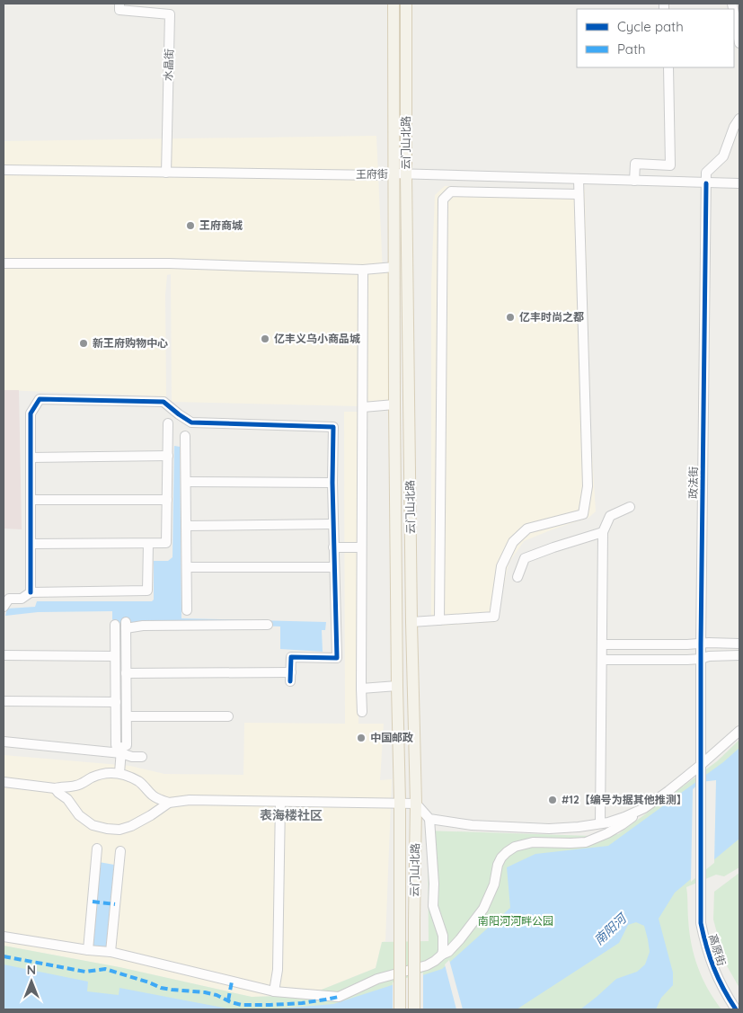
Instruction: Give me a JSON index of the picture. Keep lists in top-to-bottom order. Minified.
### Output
{"streets":{"main road":["云门山北路"],"street":["水晶街","王府街","政法街","高原街"]},"crossings":[["水晶街","王府街"],["云门山北路","王府街"],["王府街","政法街"],["政法街","高原街"]],"districts":["表海楼社区"],"water":["南阳河"],"parks":["南阳河河畔公园"],"places":["王府商城","亿丰时尚之都","亿丰义乌小商品城","新王府购物中心","中国邮政","#12【编号为据其他推测】"],"legend":["Cycle path","Path"],"north":"top"}
